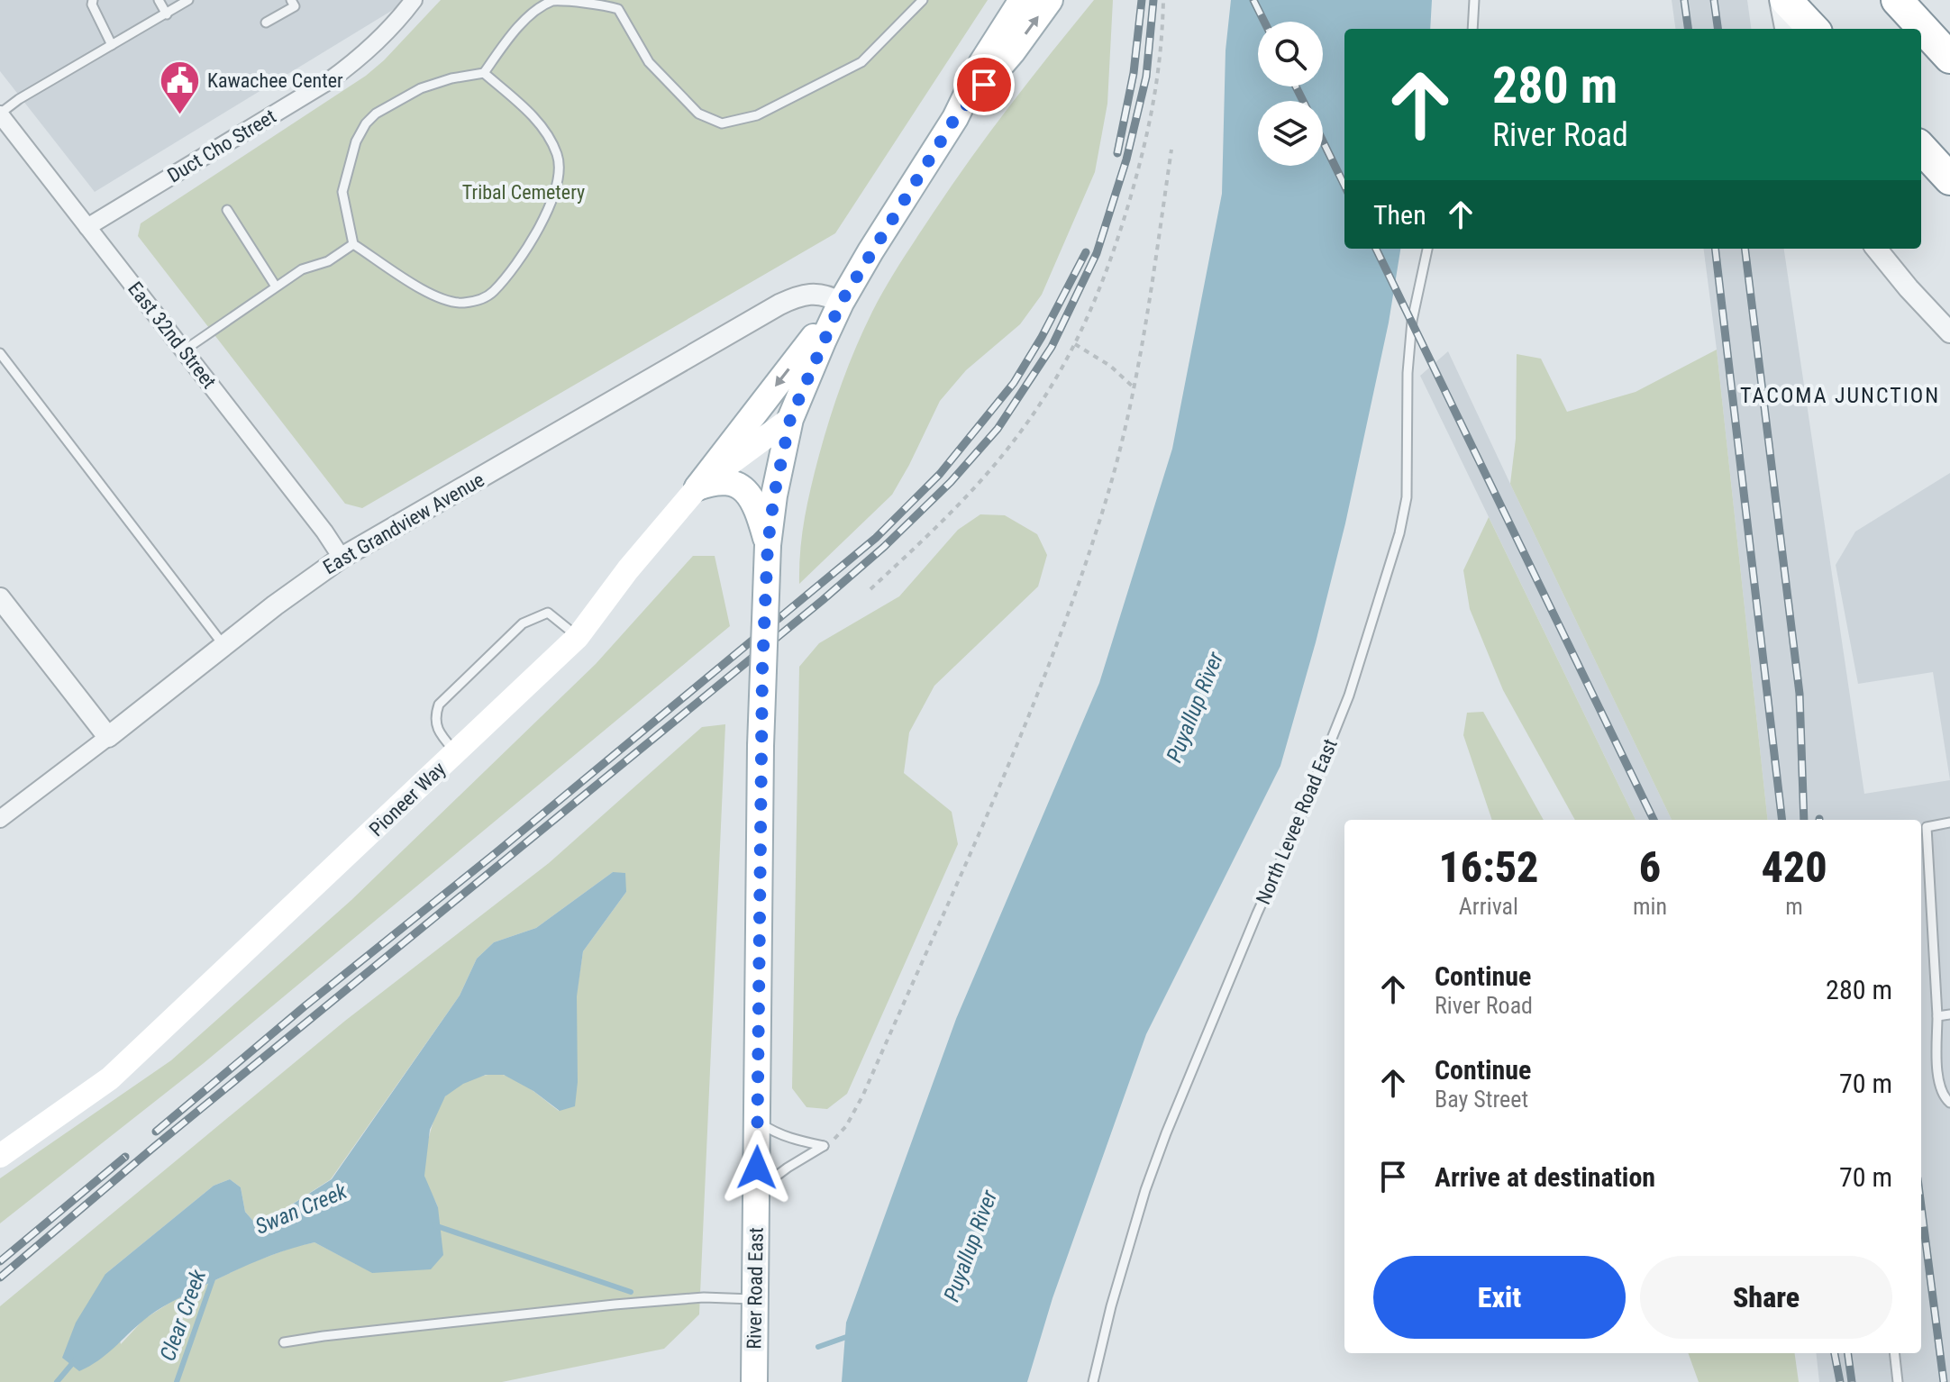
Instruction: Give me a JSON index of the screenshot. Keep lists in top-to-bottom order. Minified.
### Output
{"streets":{"main road":["Pioneer Way","River Road East"],"street":["Duct Cho Street","East 32nd Street","East Grandview Avenue"],"lane":["North Levee Road East"]},"crossings":[["Duct Cho Street","East 32nd Street"],["East 32nd Street","East Grandview Avenue"],["East Grandview Avenue","River Road East"],["Pioneer Way","River Road East"]],"districts":["TACOMA JUNCTION"],"water":["Puyallup River","Swan Creek","Clear Creek"],"parks":["Tribal Cemetery"],"places":{"public building":["Kawachee Center"]},"page":{"turn":["280 m","River Road"],"then":"Then","eta":["16:52","Arrival","6","min","420","m"],"list":[{"name":"Continue","note":"River Road","value":"280 m"},{"name":"Continue","note":"Bay Street","value":"70 m"},{"name":"Arrive at destination","value":"70 m"}],"buttons":["Exit","Share"]}}
